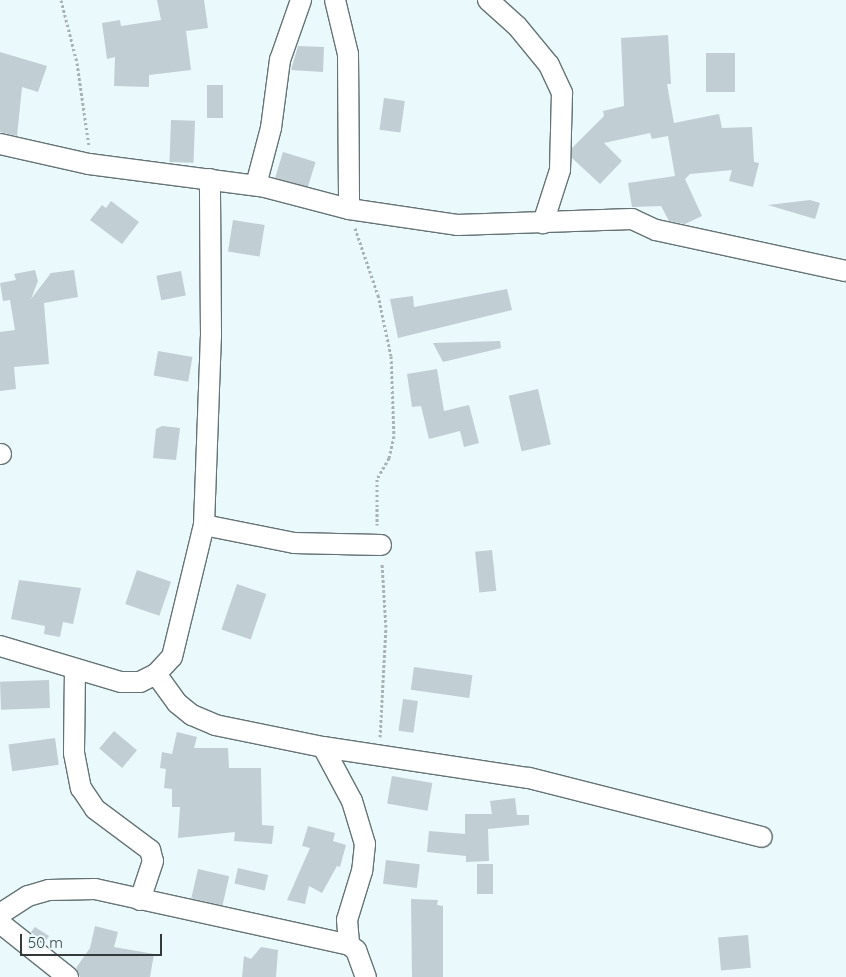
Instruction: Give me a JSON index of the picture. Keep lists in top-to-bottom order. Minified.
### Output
{"scale_bar":"50 m"}
